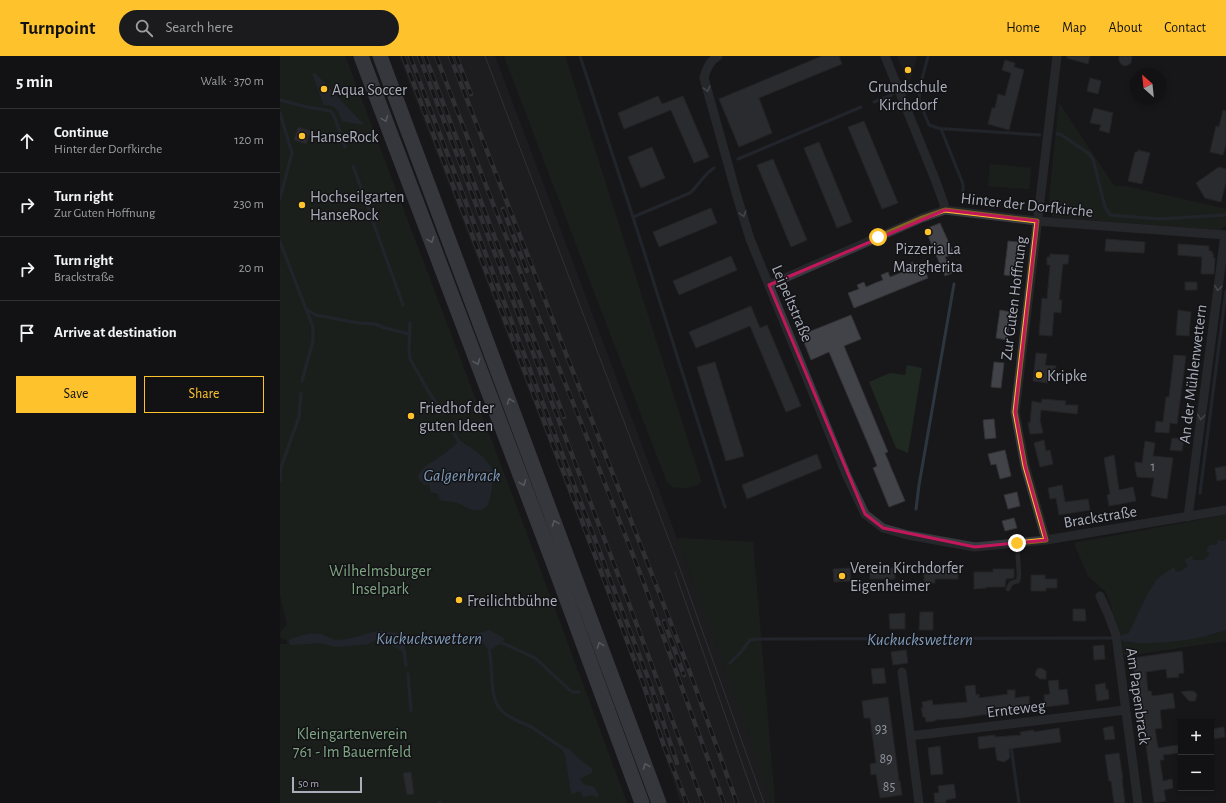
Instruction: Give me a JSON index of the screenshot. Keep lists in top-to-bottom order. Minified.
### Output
{"streets":{"street":["Hinter der Dorfkirche","Zur Guten Hoffnung","Leipeltstraße","An der Mühlenwettern","Brackstraße","Am Papenbrack","Ernteweg"]},"crossings":[["Hinter der Dorfkirche","Zur Guten Hoffnung"],["Hinter der Dorfkirche","Leipeltstraße"],["Hinter der Dorfkirche","An der Mühlenwettern"],["Zur Guten Hoffnung","Brackstraße"],["Leipeltstraße","Brackstraße"],["An der Mühlenwettern","Brackstraße"],["Am Papenbrack","Ernteweg"]],"one_way":["Leipeltstraße","An der Mühlenwettern"],"water":["Galgenbrack","Kuckuckswettern"],"parks":["Wilhelmsburger Inselpark","Kleingartenverein 761 - Im Bauernfeld"],"places":["Grundschule Kirchdorf","Aqua Soccer","HanseRock","Hochseilgarten HanseRock","Pizzeria La Margherita","Kripke","Friedhof der guten Ideen","Verein Kirchdorfer Eigenheimer","Freilichtbühne"],"house_numbers":["1","93","89","85"],"scale_bar":"50 m","north":"top left","page":{"header":"Turnpoint","search":"Search here","nav":["Home","Map","About","Contact"],"heading":["5 min","Walk · 370 m"],"list":[["Continue","Hinter der Dorfkirche","120 m"],["Turn right","Zur Guten Hoffnung","230 m"],["Turn right","Brackstraße","20 m"],"Arrive at destination"],"buttons":["Save","Share"],"map_buttons":["+","−"],"scale":"50 m"}}
